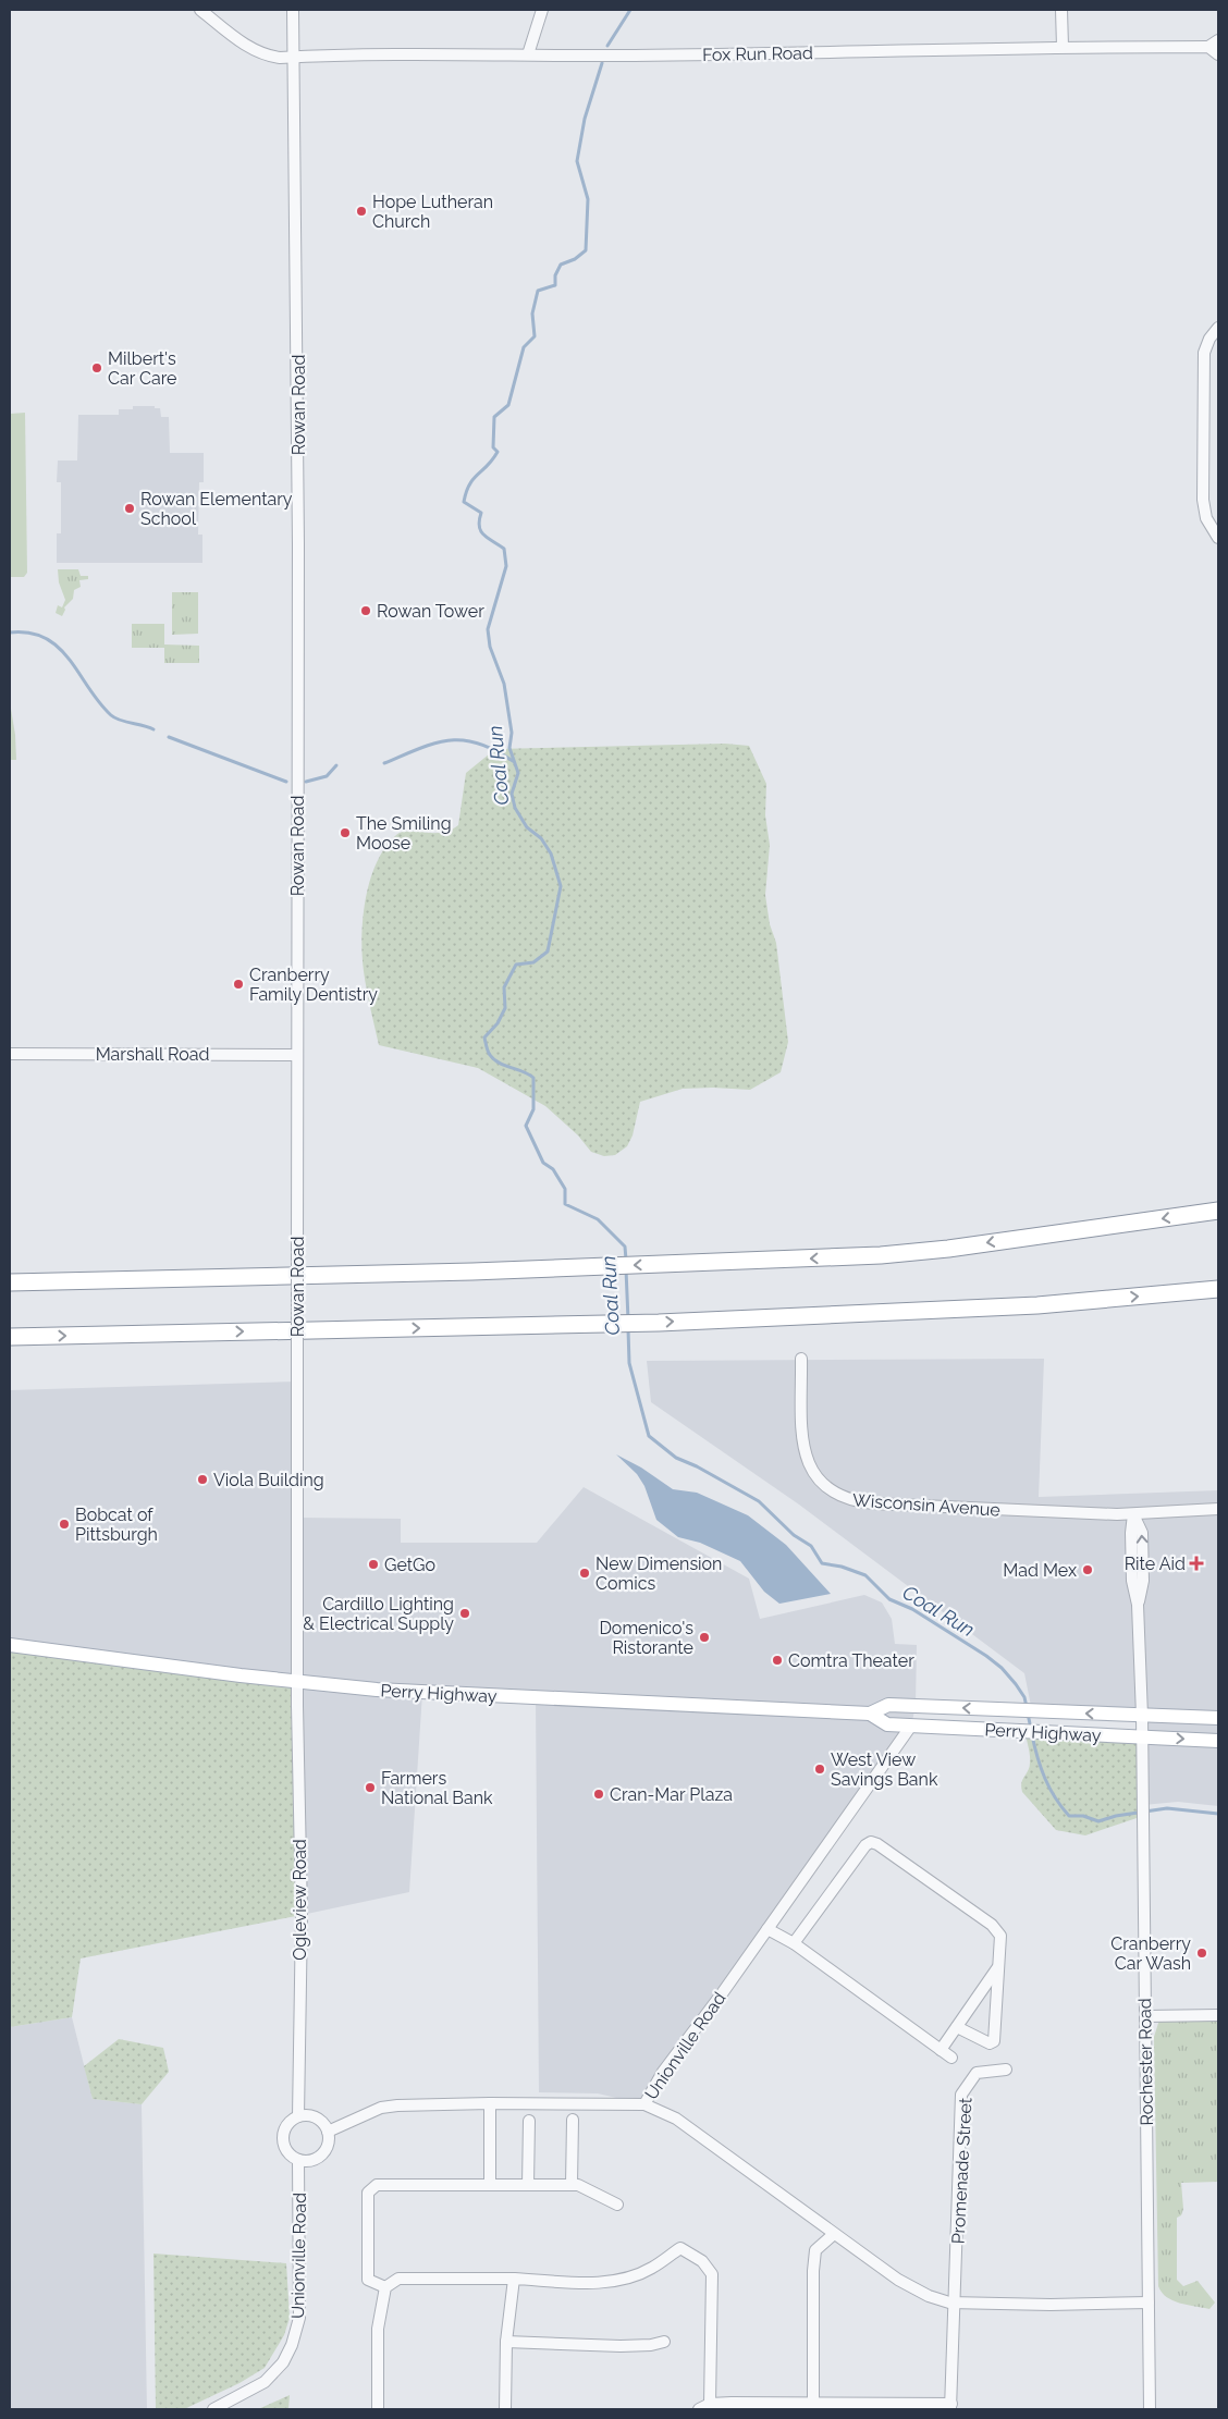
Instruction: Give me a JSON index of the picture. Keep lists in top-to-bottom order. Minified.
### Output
{"streets":{"main road":["Perry Highway"],"street":["Fox Run Road","Rowan Road","Marshall Road","Wisconsin Avenue","Ogleview Road","Unionville Road","Rochester Road","Promenade Street"]},"crossings":[["Fox Run Road","Rowan Road"],["Rowan Road","Marshall Road"],["Rowan Road","Perry Highway"],["Rowan Road","Ogleview Road"],["Perry Highway","Ogleview Road"],["Perry Highway","Unionville Road"],["Perry Highway","Rochester Road"],["Ogleview Road","Unionville Road"]],"water":["Coal Run"],"places":{"other":["Hope Lutheran Church","Milbert's Car Care","Rowan Elementary School","Rowan Tower","The Smiling Moose","Cranberry Family Dentistry","Viola Building","Bobcat of Pittsburgh","GetGo","Mad Mex","New Dimension Comics","Cardillo Lighting & Electrical Supply","Domenico's Ristorante","Comtra Theater","West View Savings Bank","Farmers National Bank","Cran-Mar Plaza","Cranberry Car Wash"],"health":["Rite Aid"]}}
